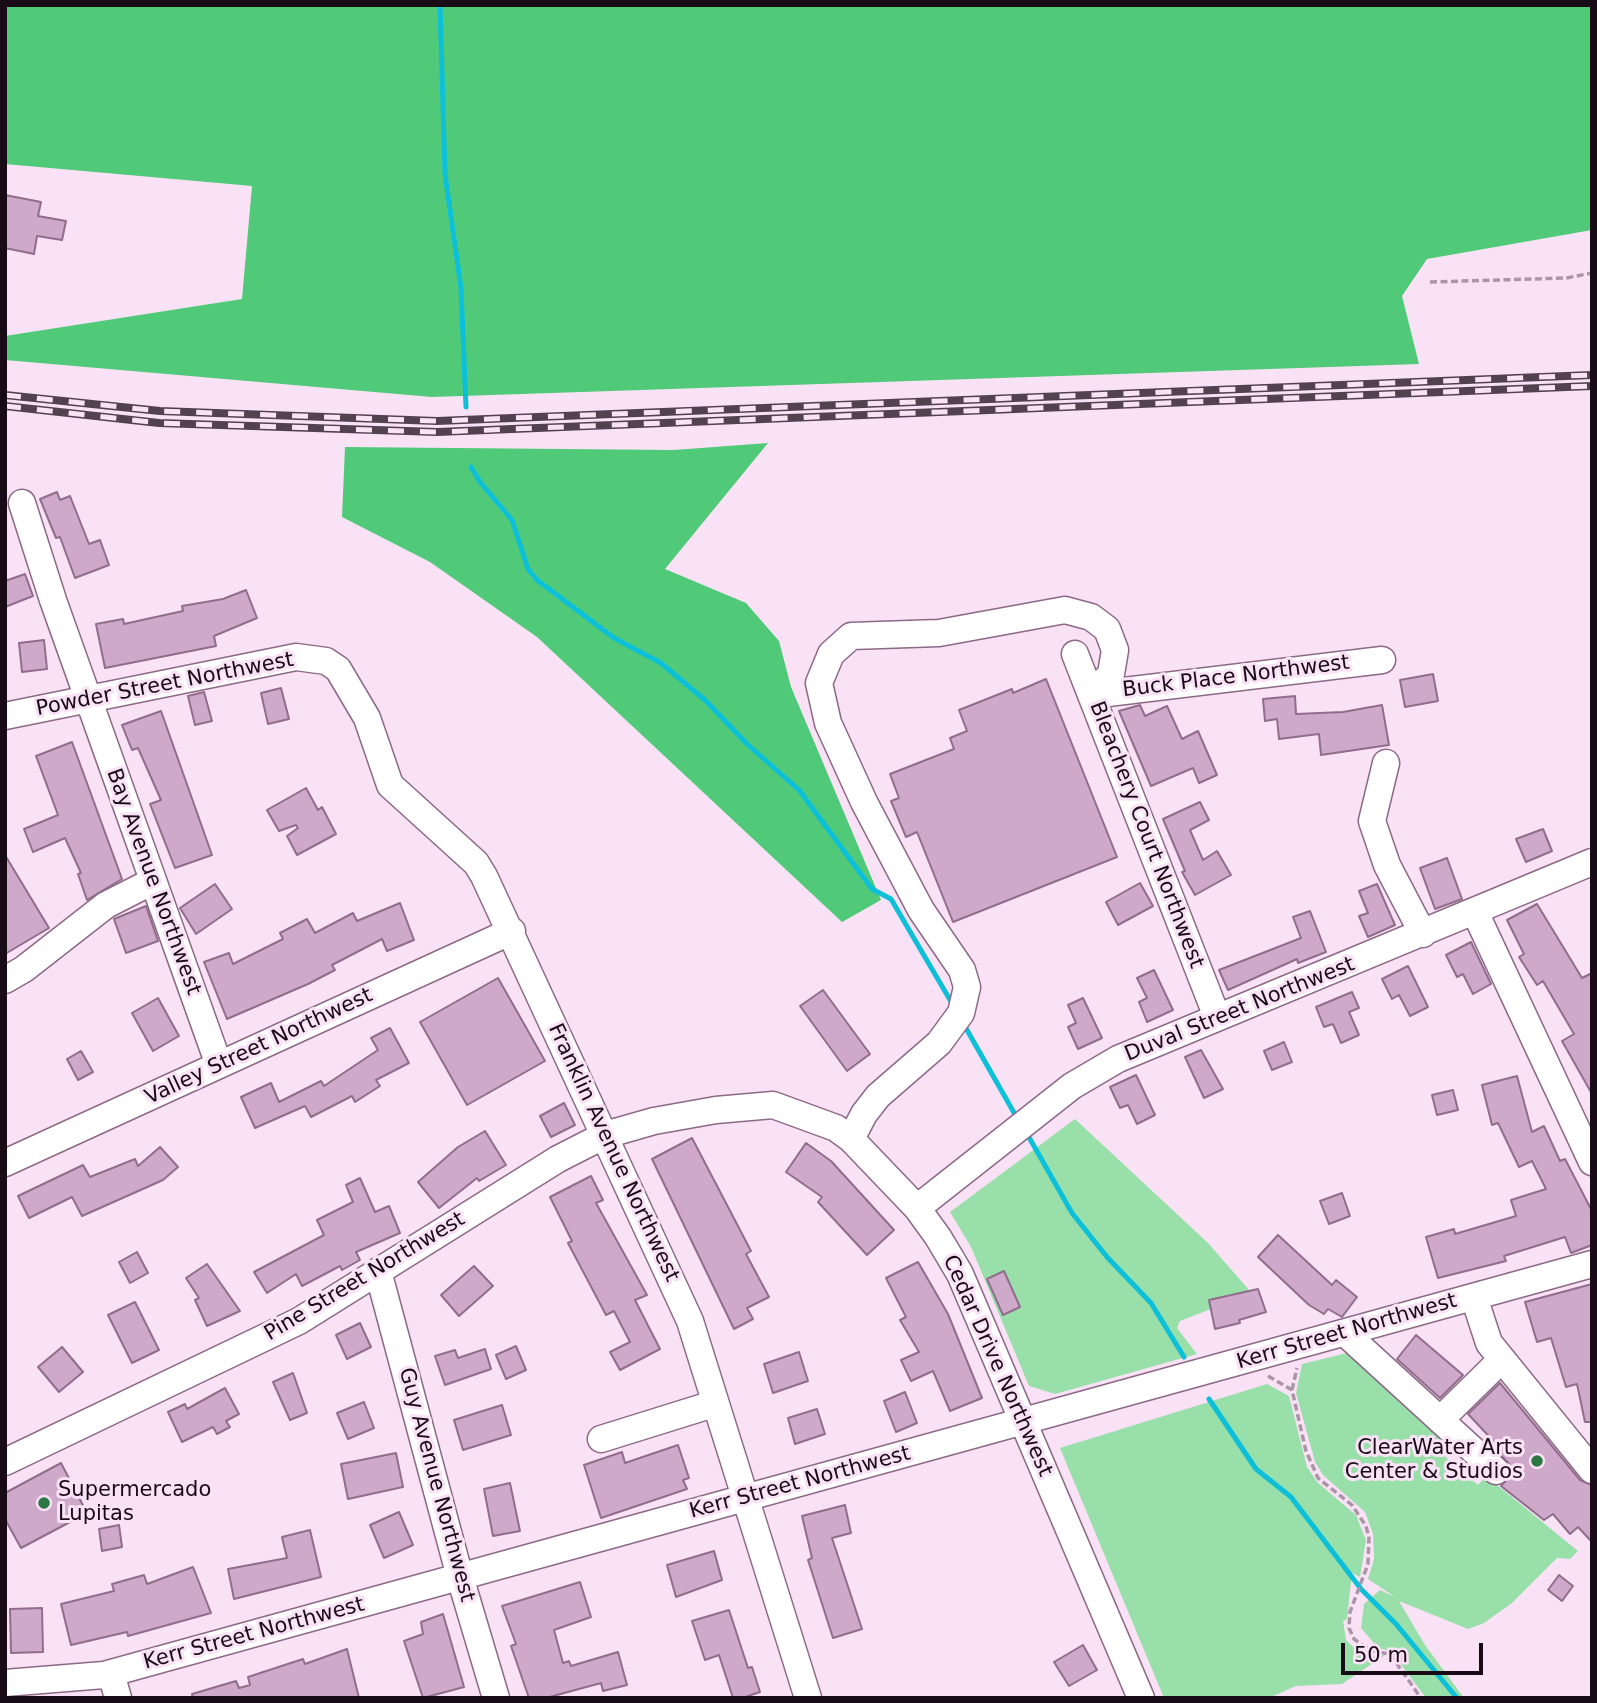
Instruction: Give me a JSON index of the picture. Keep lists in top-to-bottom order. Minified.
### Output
{"streets":{"street":["Buck Place Northwest","Powder Street Northwest","Bleachery Court Northwest","Bay Avenue Northwest","Duval Street Northwest","Valley Street Northwest","Franklin Avenue Northwest","Pine Street Northwest","Kerr Street Northwest","Cedar Drive Northwest","Guy Avenue Northwest"]},"crossings":[["Buck Place Northwest","Bleachery Court Northwest"],["Powder Street Northwest","Bay Avenue Northwest"],["Powder Street Northwest","Franklin Avenue Northwest"],["Bleachery Court Northwest","Duval Street Northwest"],["Bay Avenue Northwest","Valley Street Northwest"],["Duval Street Northwest","Cedar Drive Northwest"],["Valley Street Northwest","Franklin Avenue Northwest"],["Franklin Avenue Northwest","Pine Street Northwest"],["Franklin Avenue Northwest","Kerr Street Northwest"],["Franklin Avenue Northwest","Cedar Drive Northwest"],["Pine Street Northwest","Cedar Drive Northwest"],["Pine Street Northwest","Guy Avenue Northwest"],["Kerr Street Northwest","Cedar Drive Northwest"],["Kerr Street Northwest","Guy Avenue Northwest"]],"places":["ClearWater Arts Center & Studios","Supermercado Lupitas"],"scale_bar":"50 m"}
